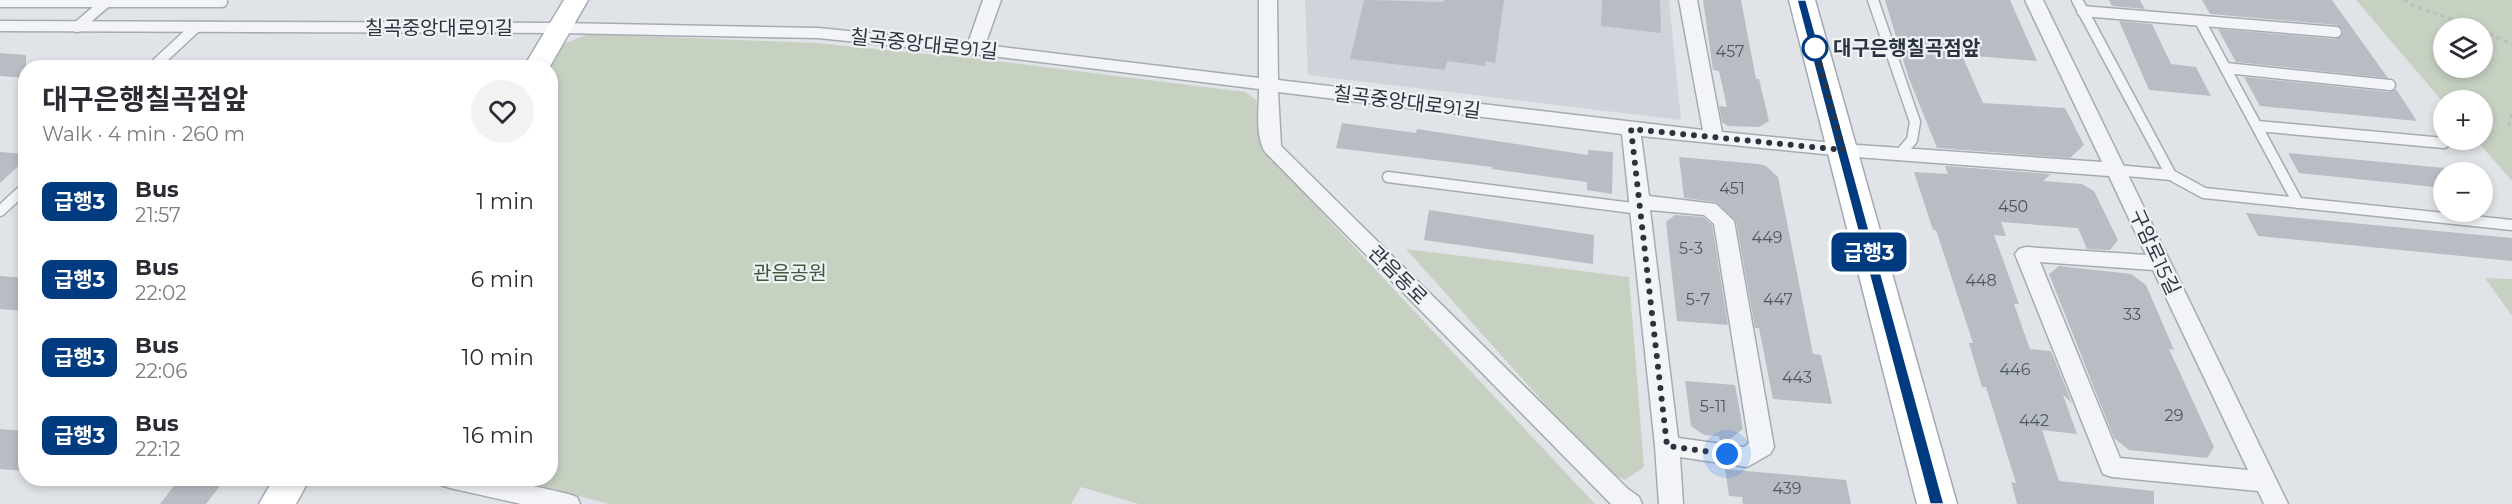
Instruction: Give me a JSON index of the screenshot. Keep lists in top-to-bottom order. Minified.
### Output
{"streets":{"street":["칠곡중앙대로91길","구암로15길","관음동로"]},"crossings":[["칠곡중앙대로91길","구암로15길"],["칠곡중앙대로91길","관음동로"]],"parks":["관음공원"],"places":["대구은행칠곡점앞"],"lines":["bus line 급행3"],"house_numbers":["457","451","450","449","5-3","448","5-7","447","33","446","443","5-11","29","442","439"],"page":{"on_map":"급행3","map_buttons":["+","−"],"heading":["대구은행칠곡점앞","Walk · 4 min · 260 m"],"list":[{"mark":"급행3","name":"Bus","note":"21:57","value":"1 min"},{"mark":"급행3","name":"Bus","note":"22:02","value":"6 min"},{"mark":"급행3","name":"Bus","note":"22:06","value":"10 min"},{"mark":"급행3","name":"Bus","note":"22:12","value":"16 min"}]}}
